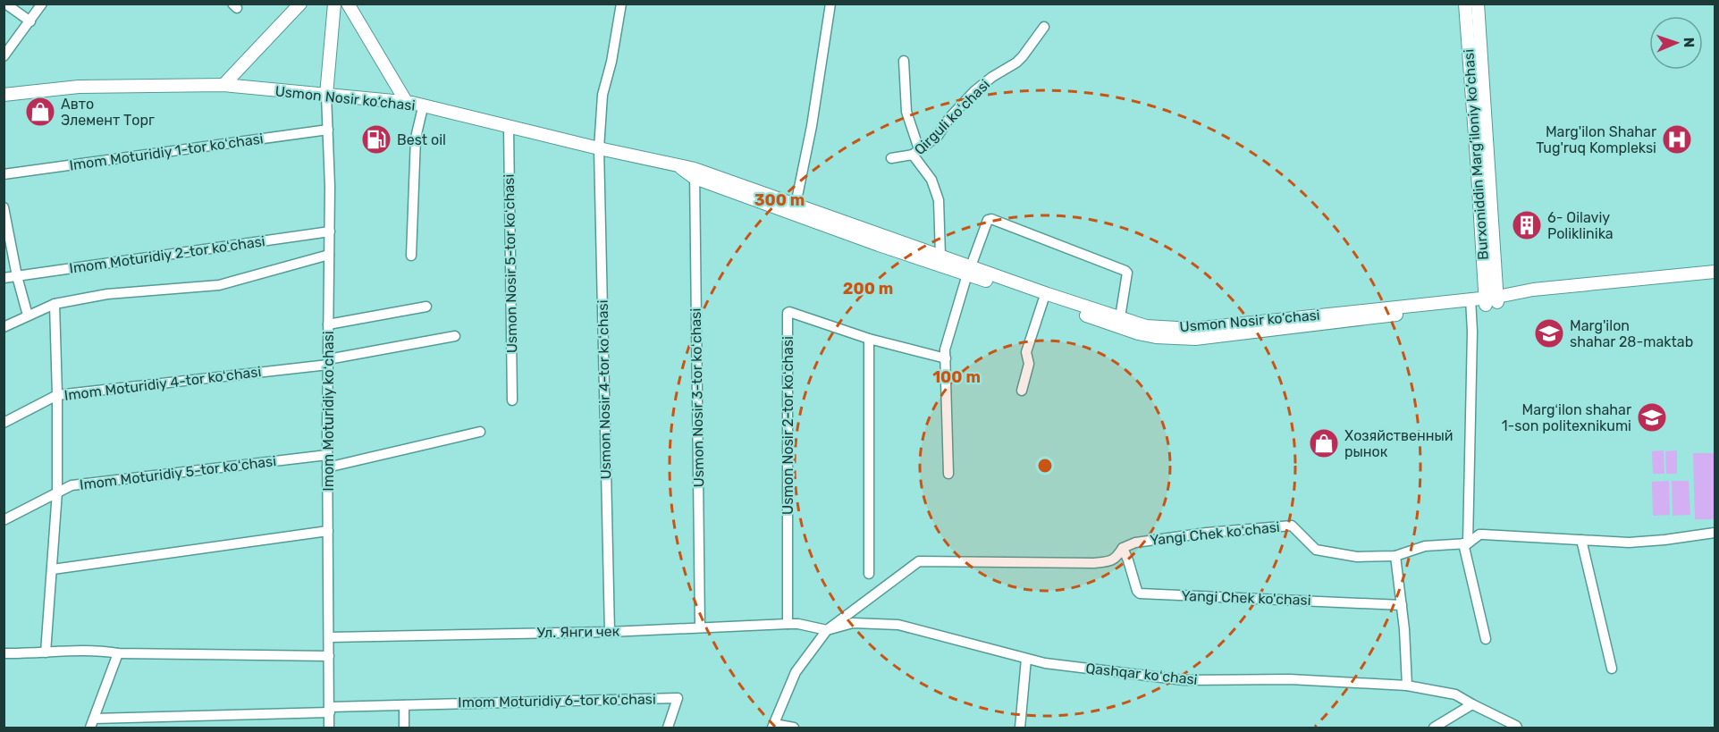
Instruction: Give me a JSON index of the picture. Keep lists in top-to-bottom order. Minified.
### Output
{"streets":{"main road":["Usmon Nosir ko‘chasi","Burxoniddin Marg’iloniy ko’chasi"],"street":["Qirguli koʻchasi","Imom Moturidiy 1-tor koʻchasi","Imom Moturidiy 2-tor koʻchasi","Usmon Nosir 5-tor koʻchasi","Imom Moturidiy 4-tor koʻchasi","Usmon Nosir 4-tor koʻchasi","Usmon Nosir 3-tor koʻchasi","Imom Moturidiy koʻchasi","Usmon Nosir 2-tor koʻchasi","Imom Moturidiy 5-tor koʻchasi","Yangi Chek koʻchasi","Yangi Chek ko'chasi","Ул. Янги чек","Qashqar koʻchasi","Imom Moturidiy 6-tor koʻchasi"]},"crossings":[["Usmon Nosir ko‘chasi","Qirguli koʻchasi"],["Usmon Nosir ko‘chasi","Burxoniddin Marg’iloniy ko’chasi"],["Usmon Nosir ko‘chasi","Usmon Nosir 5-tor koʻchasi"],["Usmon Nosir ko‘chasi","Usmon Nosir 4-tor koʻchasi"],["Usmon Nosir ko‘chasi","Usmon Nosir 3-tor koʻchasi"],["Usmon Nosir ko‘chasi","Imom Moturidiy koʻchasi"],["Imom Moturidiy 1-tor koʻchasi","Imom Moturidiy koʻchasi"],["Imom Moturidiy 2-tor koʻchasi","Imom Moturidiy koʻchasi"],["Imom Moturidiy 4-tor koʻchasi","Imom Moturidiy koʻchasi"],["Usmon Nosir 4-tor koʻchasi","Ул. Янги чек"],["Usmon Nosir 3-tor koʻchasi","Ул. Янги чек"],["Imom Moturidiy koʻchasi","Imom Moturidiy 5-tor koʻchasi"],["Imom Moturidiy koʻchasi","Ул. Янги чек"],["Imom Moturidiy koʻchasi","Imom Moturidiy 6-tor koʻchasi"],["Usmon Nosir 2-tor koʻchasi","Ул. Янги чек"],["Yangi Chek koʻchasi","Yangi Chek ko'chasi"],["Yangi Chek koʻchasi","Ул. Янги чек"],["Yangi Chek koʻchasi","Qashqar koʻchasi"],["Ул. Янги чек","Qashqar koʻchasi"]],"places":{"shop":["Авто Элемент Торг","Хозяйственный рынок"],"fuel station":["Best oil"],"hospital":["Marg'ilon Shahar Tug'ruq Kompleksi"],"building":["6- Oilaviy Poliklinika"],"school or university":["Marg'ilon shahar 28-maktab","Margʻilon shahar 1-son politexnikumi"]},"north":"right","rings":["300 m","200 m","100 m"]}
